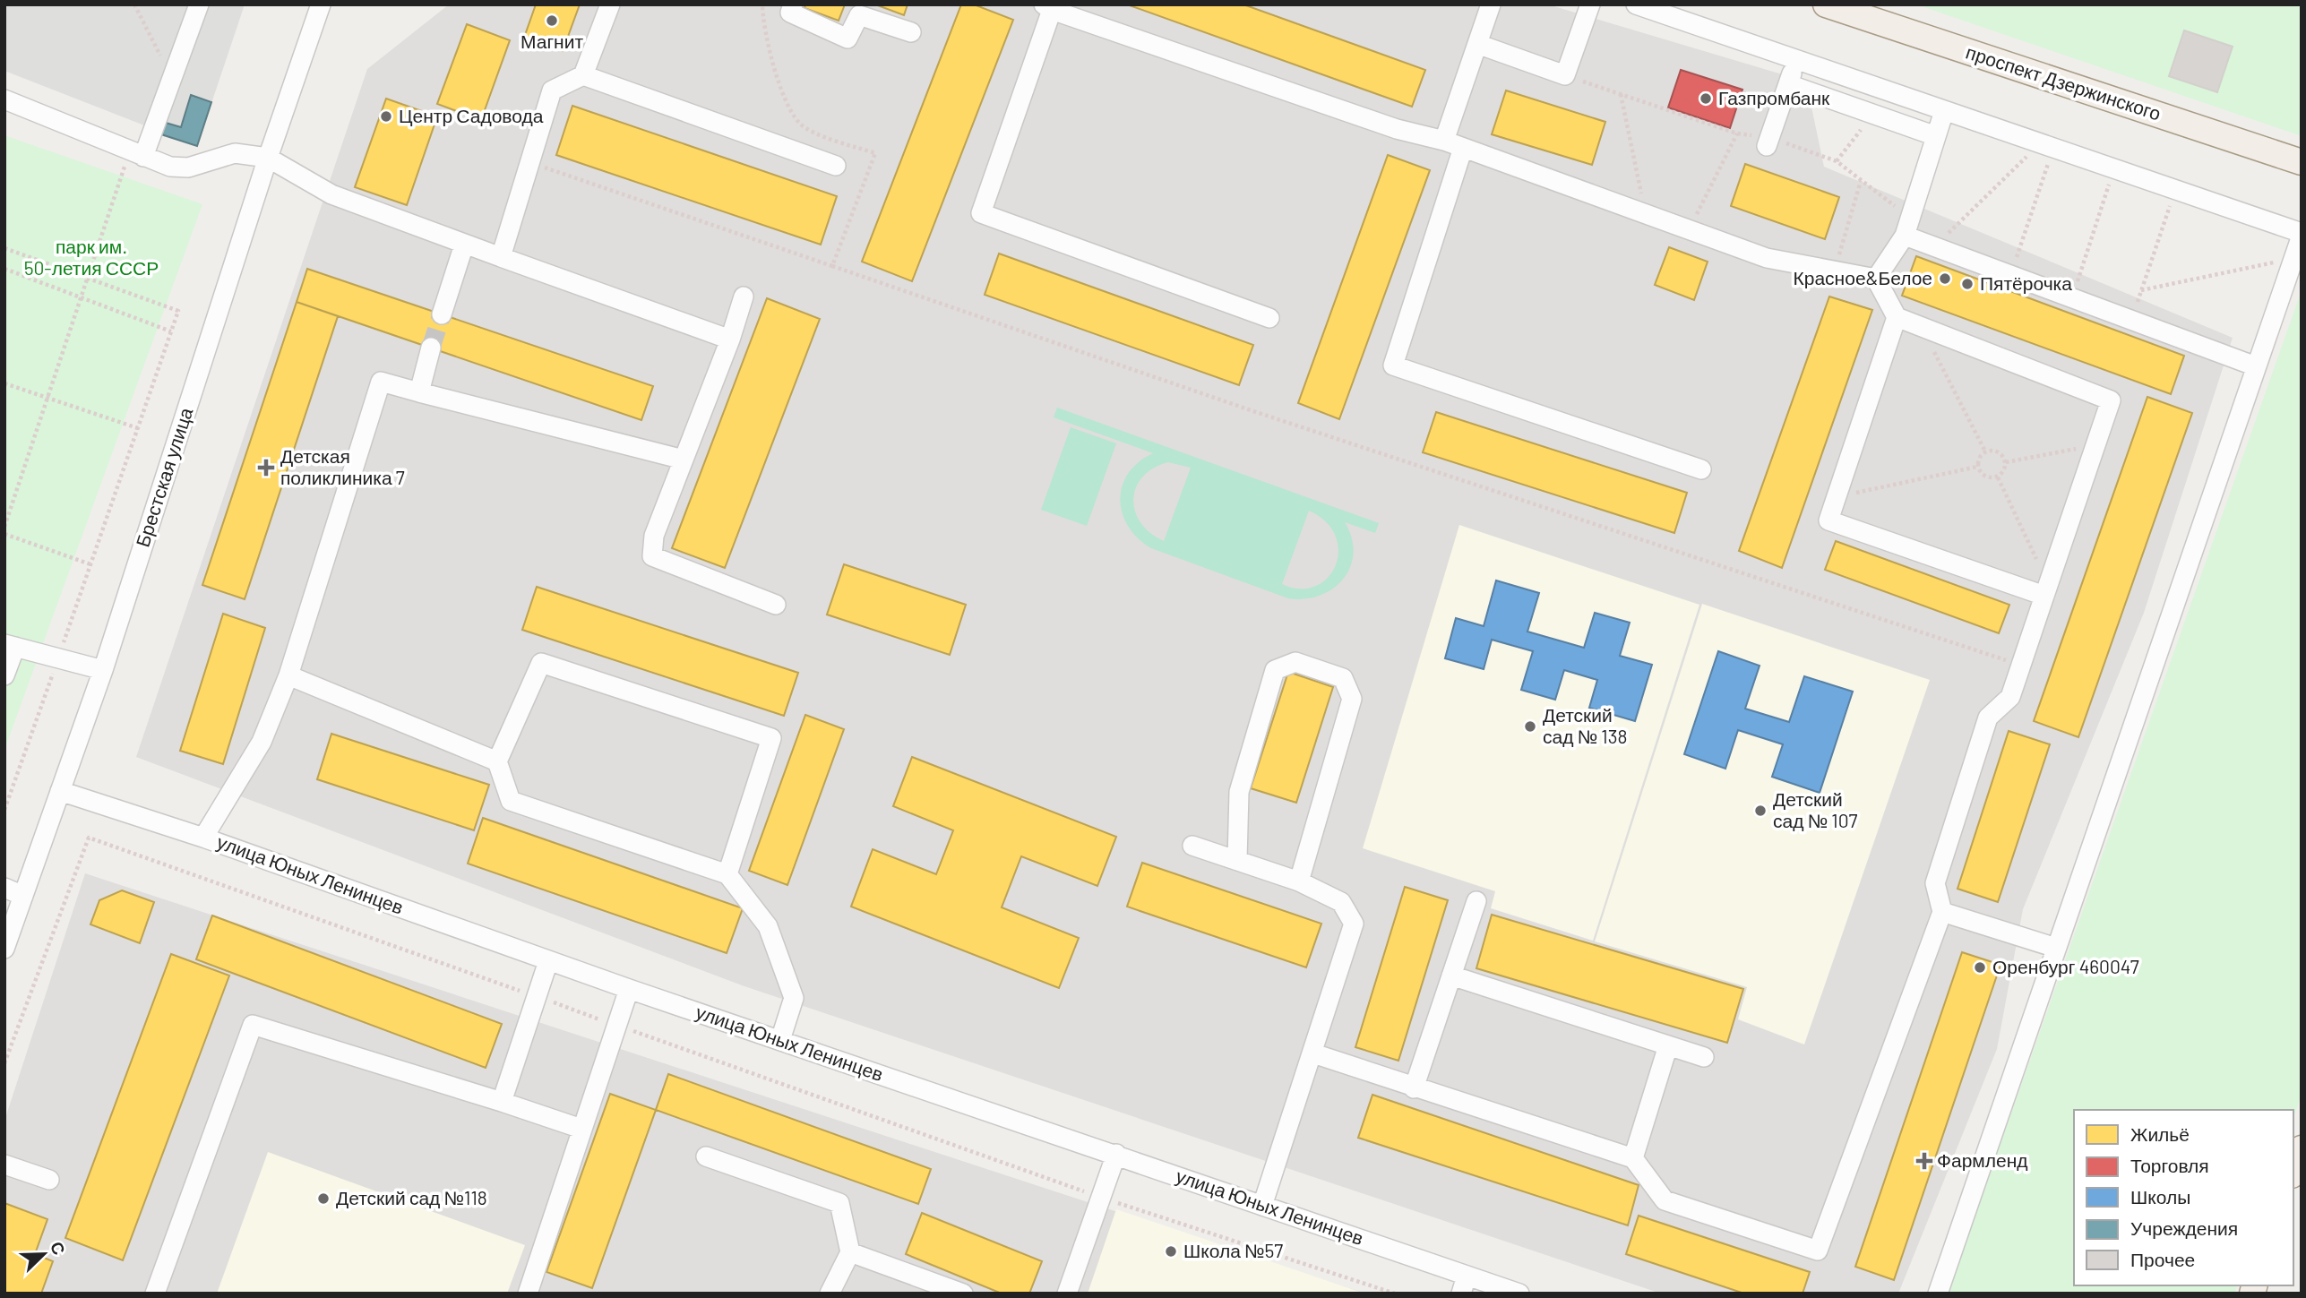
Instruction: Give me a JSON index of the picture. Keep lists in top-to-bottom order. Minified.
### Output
{"streets":{"main road":["проспект Дзержинского"],"street":["Брестская улица","улица Юных Ленинцев"]},"crossings":[["Брестская улица","улица Юных Ленинцев"]],"parks":["парк им. 50-летия СССР"],"places":{"other":["Магнит","Газпромбанк","Центр Садовода","Красное&Белое","Пятёрочка","Детский сад № 138","Детский сад № 107","Оренбург 460047","Детский сад №118","Школа №57"],"health":["Детская поликлиника 7","Фармленд"]},"legend":["Жильё","Торговля","Школы","Учреждения","Прочее"],"north":"top right"}
